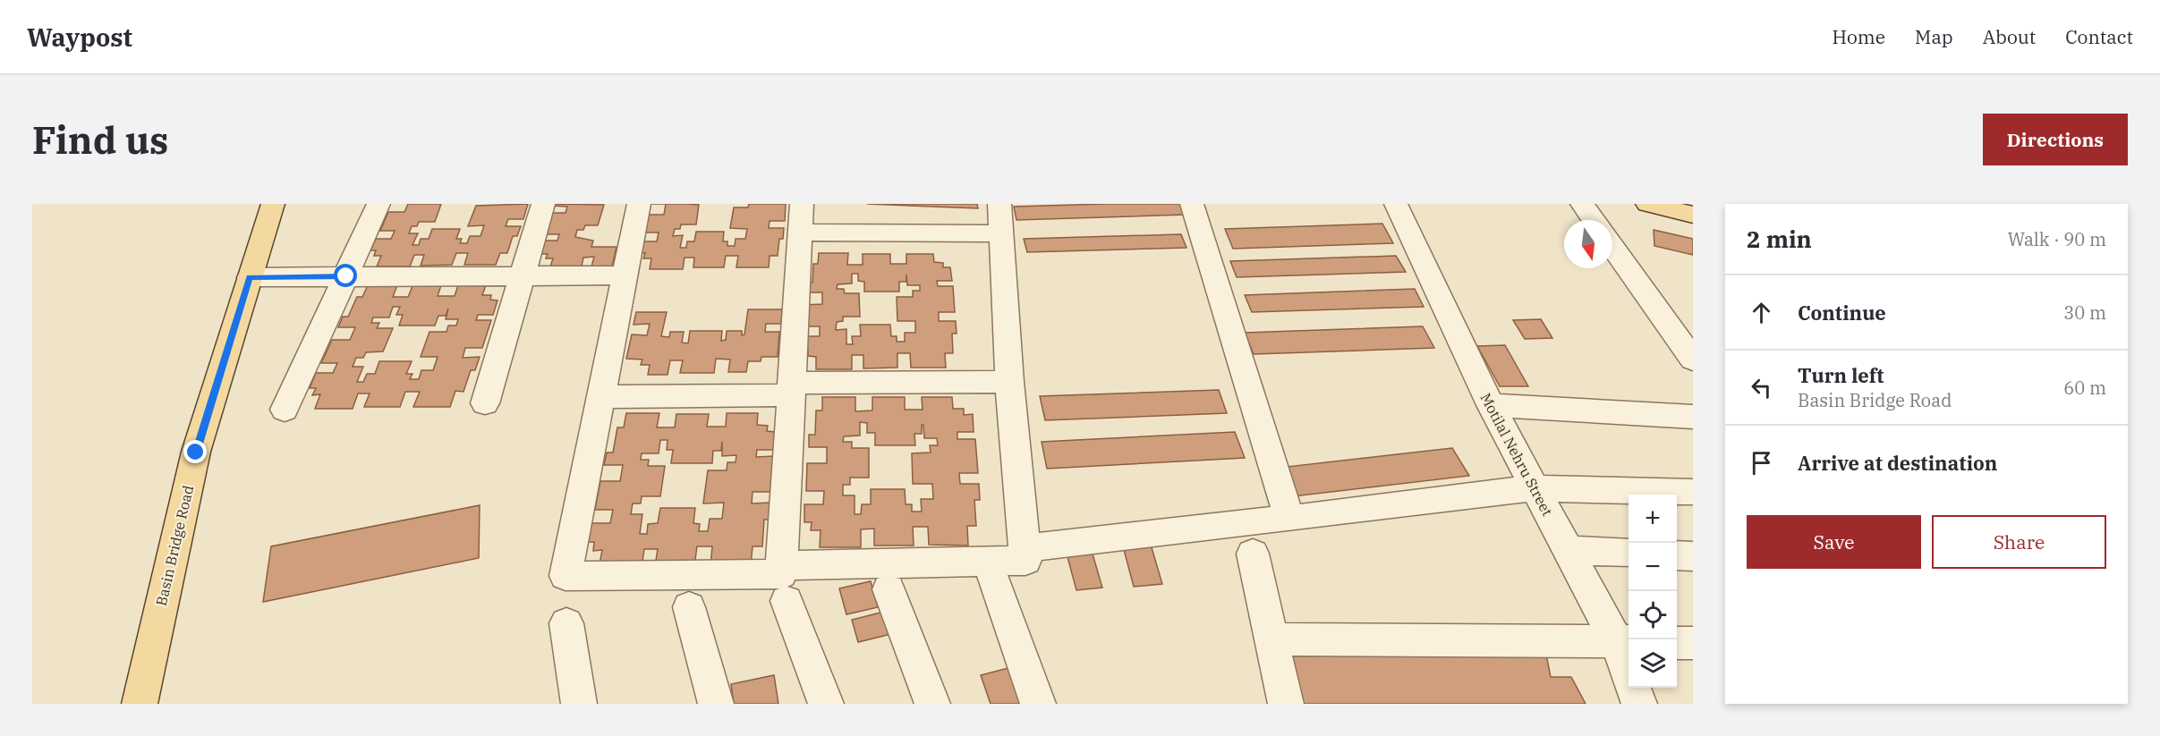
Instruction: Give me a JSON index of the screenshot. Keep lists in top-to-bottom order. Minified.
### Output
{"streets":{"main road":["Basin Bridge Road"],"street":["Motilal Nehru Street"]},"north":"bottom","page":{"header":"Waypost","nav":["Home","Map","About","Contact"],"buttons":["Directions",["Save","Share"]],"title":"Find us","heading":["2 min","Walk · 90 m"],"list":[["Continue","30 m"],["Turn left","Basin Bridge Road","60 m"],"Arrive at destination"],"map_buttons":["+","−"]}}
